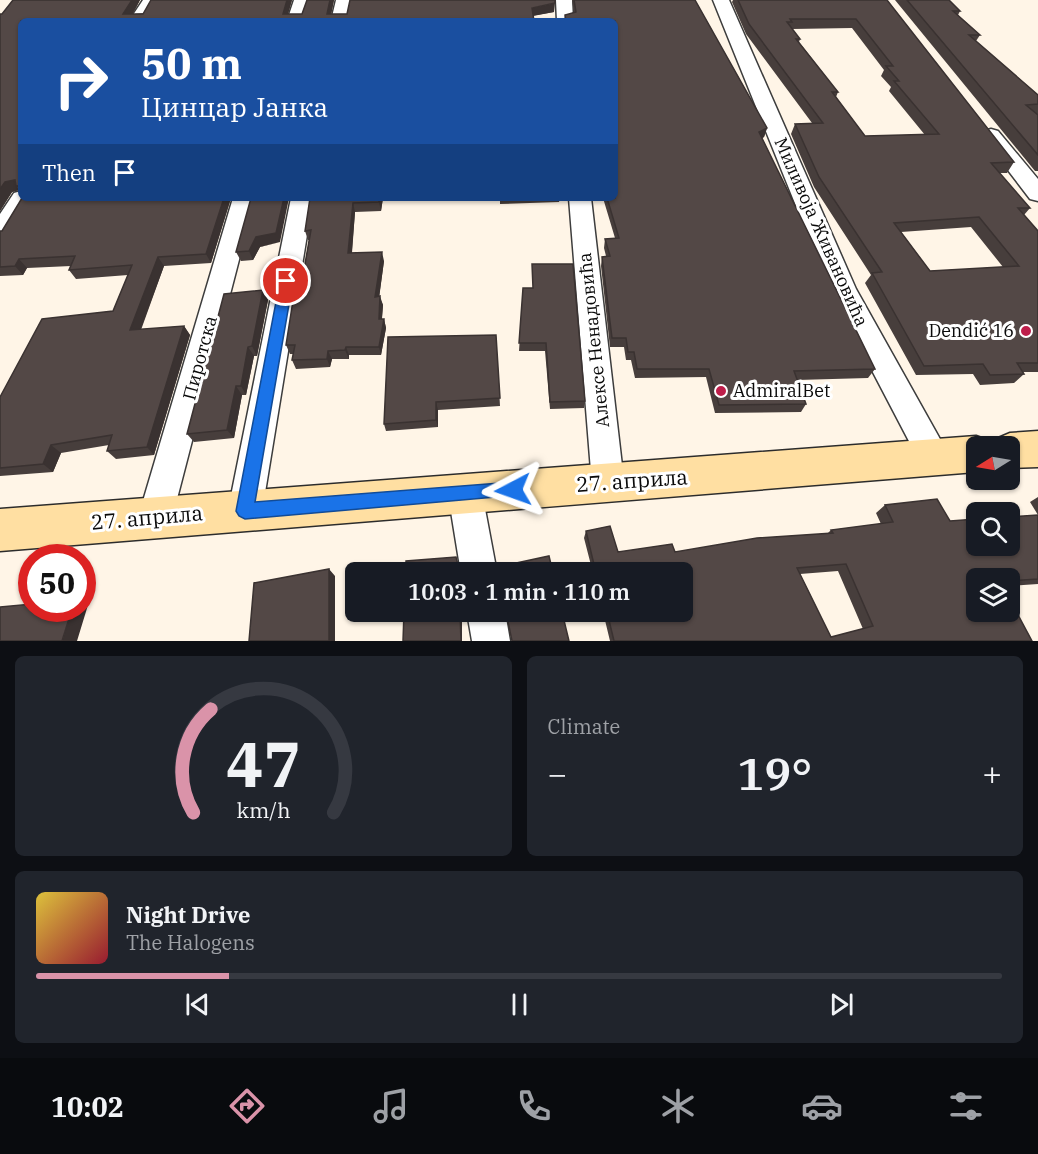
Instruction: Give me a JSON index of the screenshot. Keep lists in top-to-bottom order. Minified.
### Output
{"streets":{"main road":["27. априла"],"street":["Миливоја Живановића","Алексе Ненадовића","Пиротска"]},"crossings":[["Миливоја Живановића","27. априла"],["Алексе Ненадовића","27. априла"],["Пиротска","27. априла"]],"places":["Dendić 16","AdmiralBet"],"north":"left","page":{"turn":["50 m","Цинцар Јанка"],"then":"Then","limit":"50","trip":"10:03 · 1 min · 110 m","tile":"Climate","heat":["−","19°","+"],"song":["Night Drive","The Halogens"],"tabs":"10:02","gauge":["47","km/h"]}}
